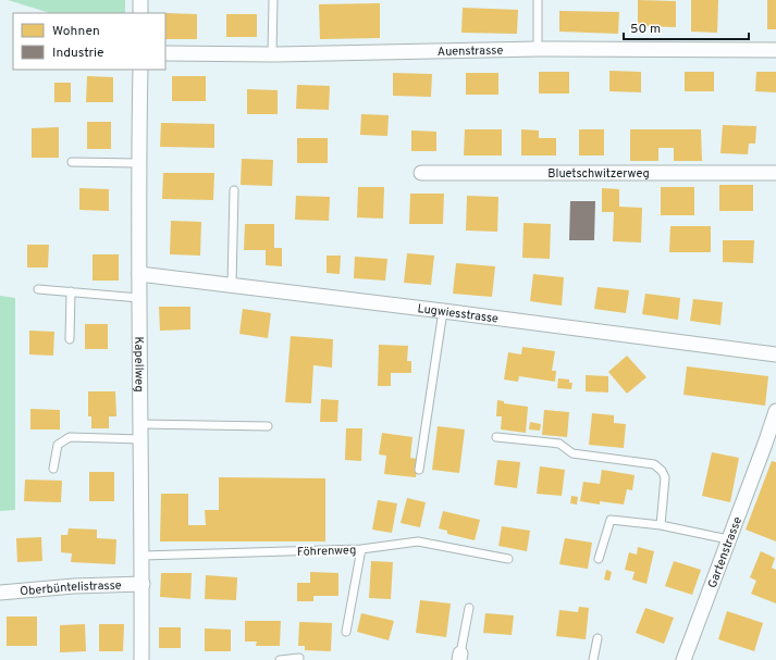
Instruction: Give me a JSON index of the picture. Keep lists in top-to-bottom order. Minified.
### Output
{"streets":{"street":["Auenstrasse","Bluetschwitzerweg","Lugwiesstrasse","Kapellweg","Gartenstrasse","Oberbüntelistrasse"],"lane":["Föhrenweg"]},"crossings":[["Lugwiesstrasse","Kapellweg"],["Kapellweg","Föhrenweg"],["Kapellweg","Oberbüntelistrasse"]],"legend":["Wohnen","Industrie"],"scale_bar":"50 m"}
